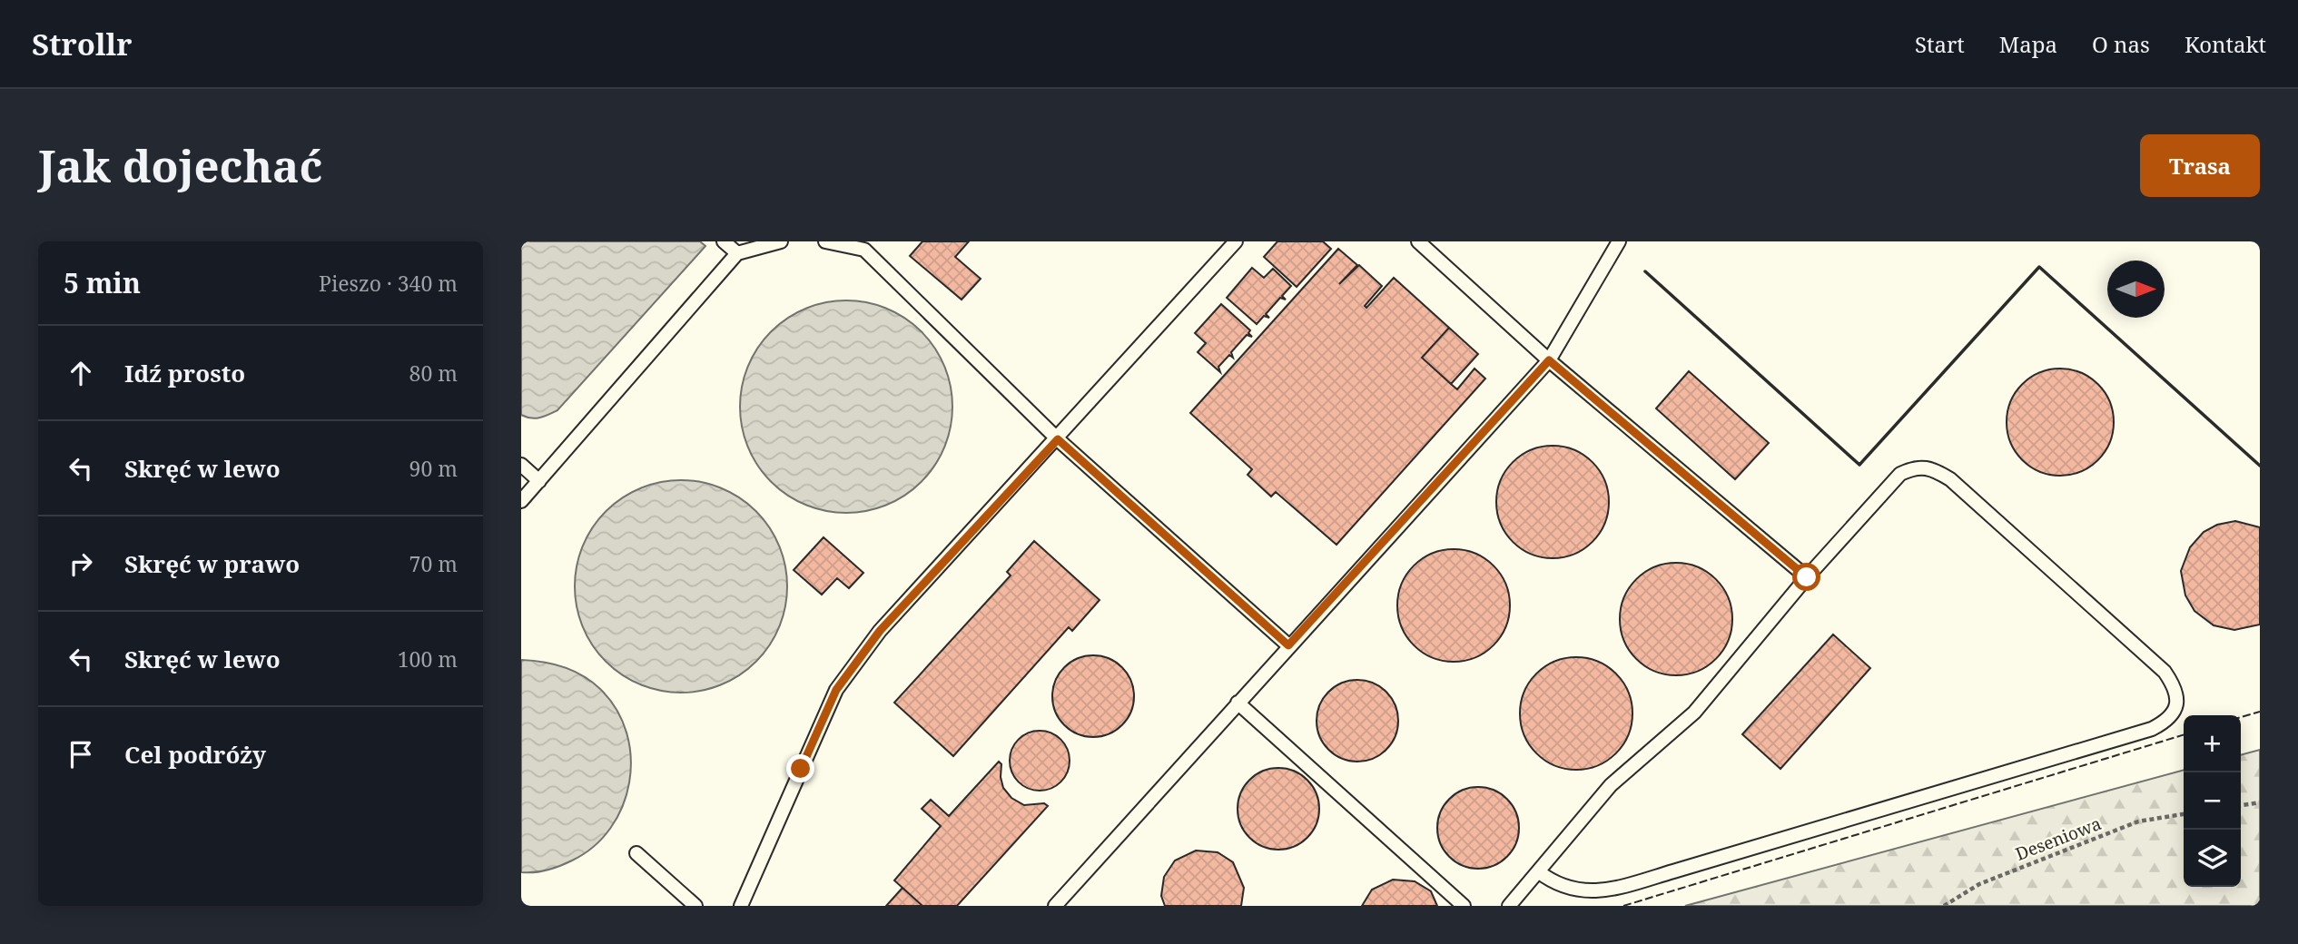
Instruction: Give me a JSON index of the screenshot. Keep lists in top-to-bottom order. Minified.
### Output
{"streets":{"path":["Deseniowa"]},"north":"right","page":{"header":"Strollr","nav":["Start","Mapa","O nas","Kontakt"],"buttons":"Trasa","title":"Jak dojechać","heading":["5 min","Pieszo · 340 m"],"list":[["Idź prosto","80 m"],["Skręć w lewo","90 m"],["Skręć w prawo","70 m"],["Skręć w lewo","100 m"],"Cel podróży"],"map_buttons":["+","−"]}}
